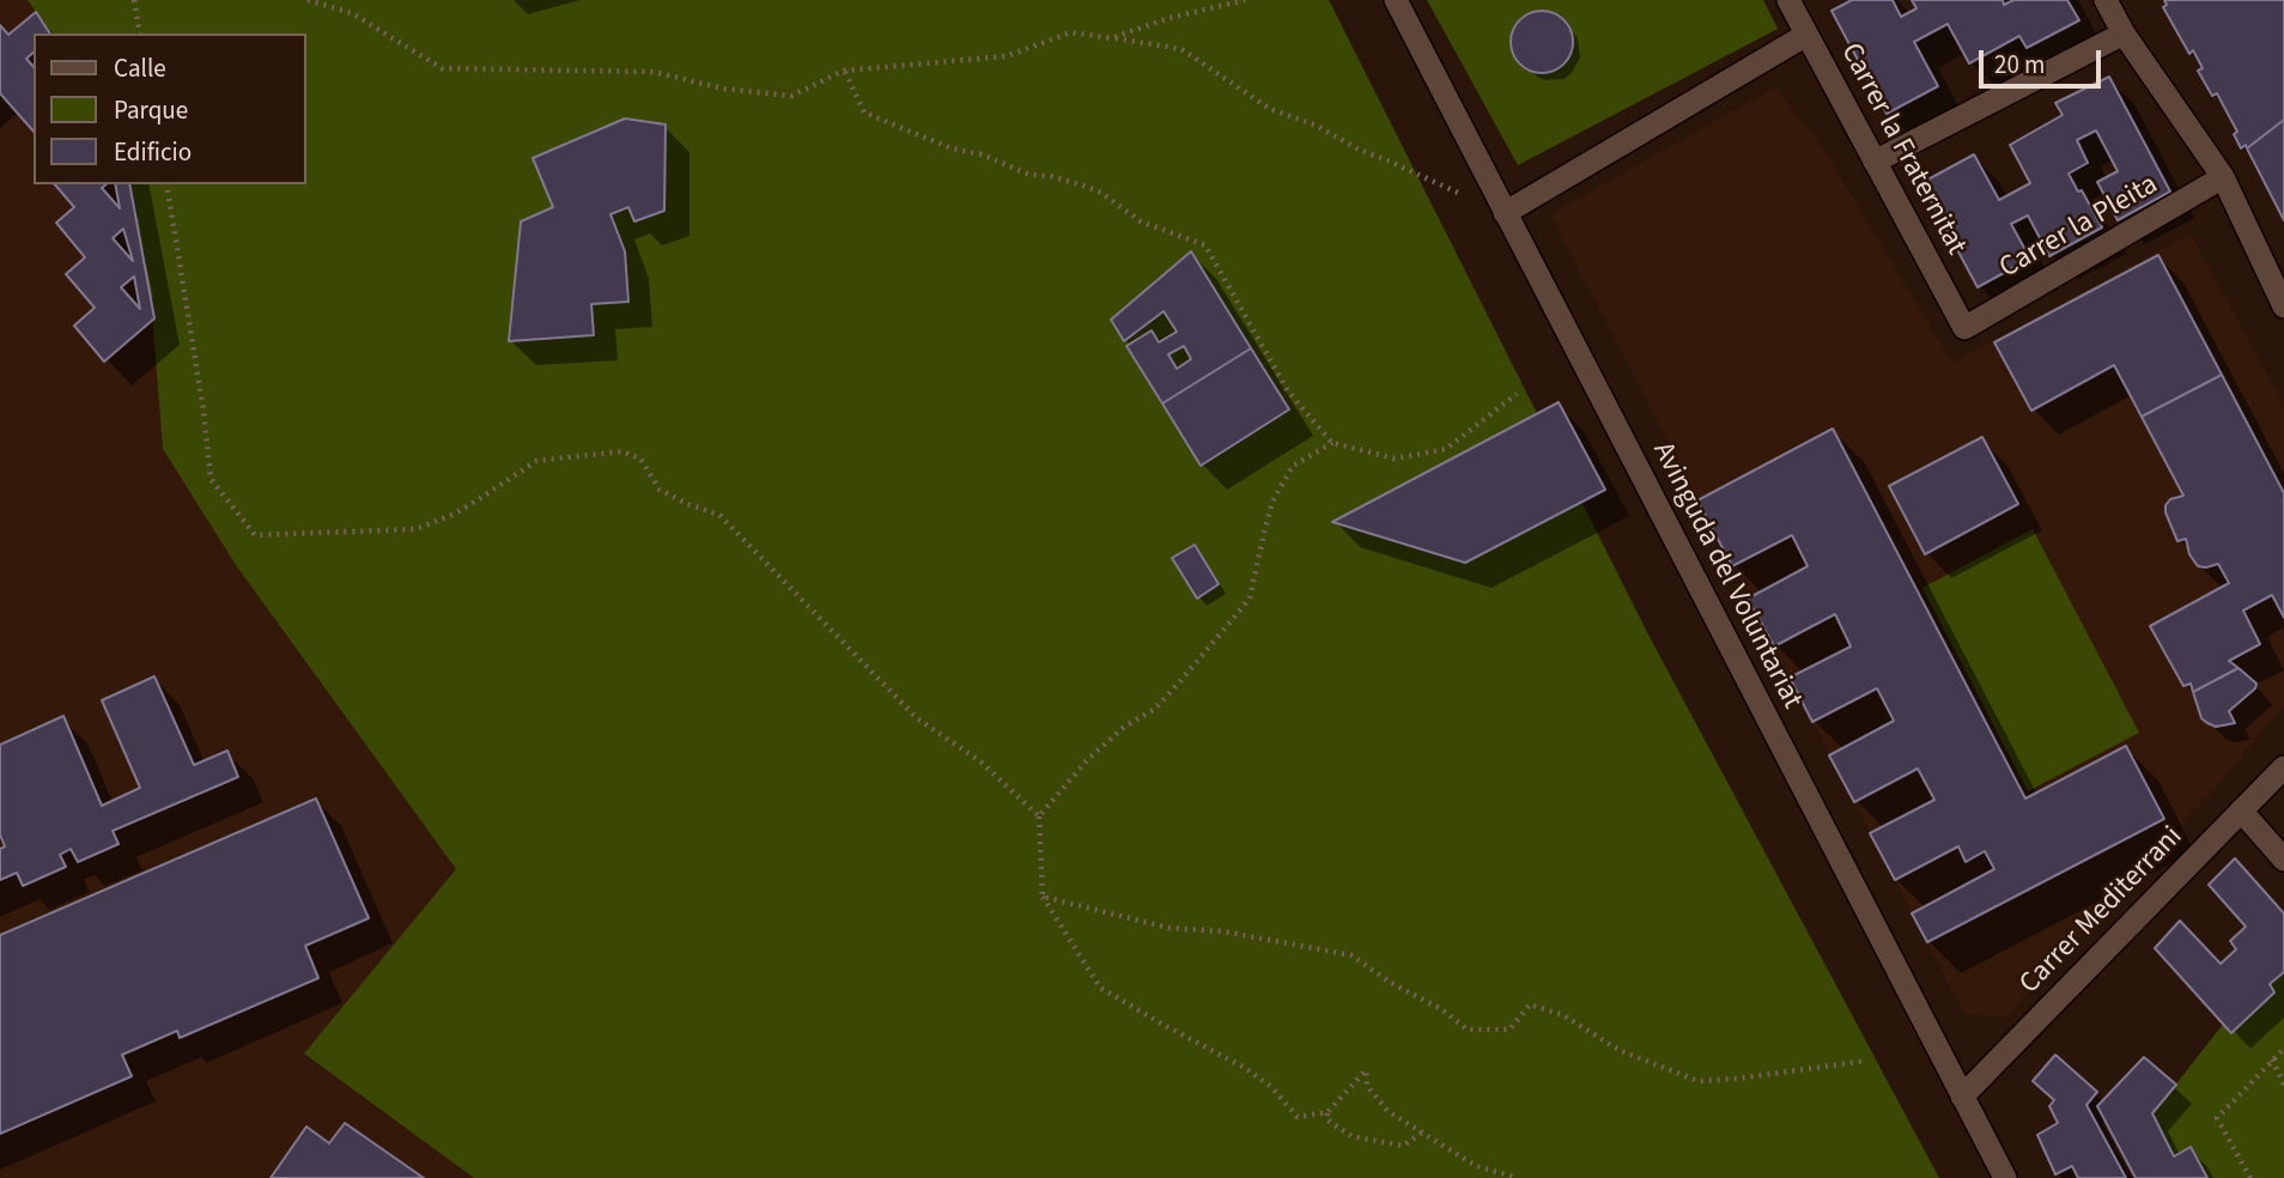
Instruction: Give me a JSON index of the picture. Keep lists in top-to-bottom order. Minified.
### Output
{"streets":{"street":["Carrer la Fraternitat","Carrer la Pleita","Avinguda del Voluntariat","Carrer Mediterrani"]},"crossings":[["Carrer la Fraternitat","Carrer la Pleita"],["Avinguda del Voluntariat","Carrer Mediterrani"]],"legend":["Calle","Parque","Edificio"],"scale_bar":"20 m"}
